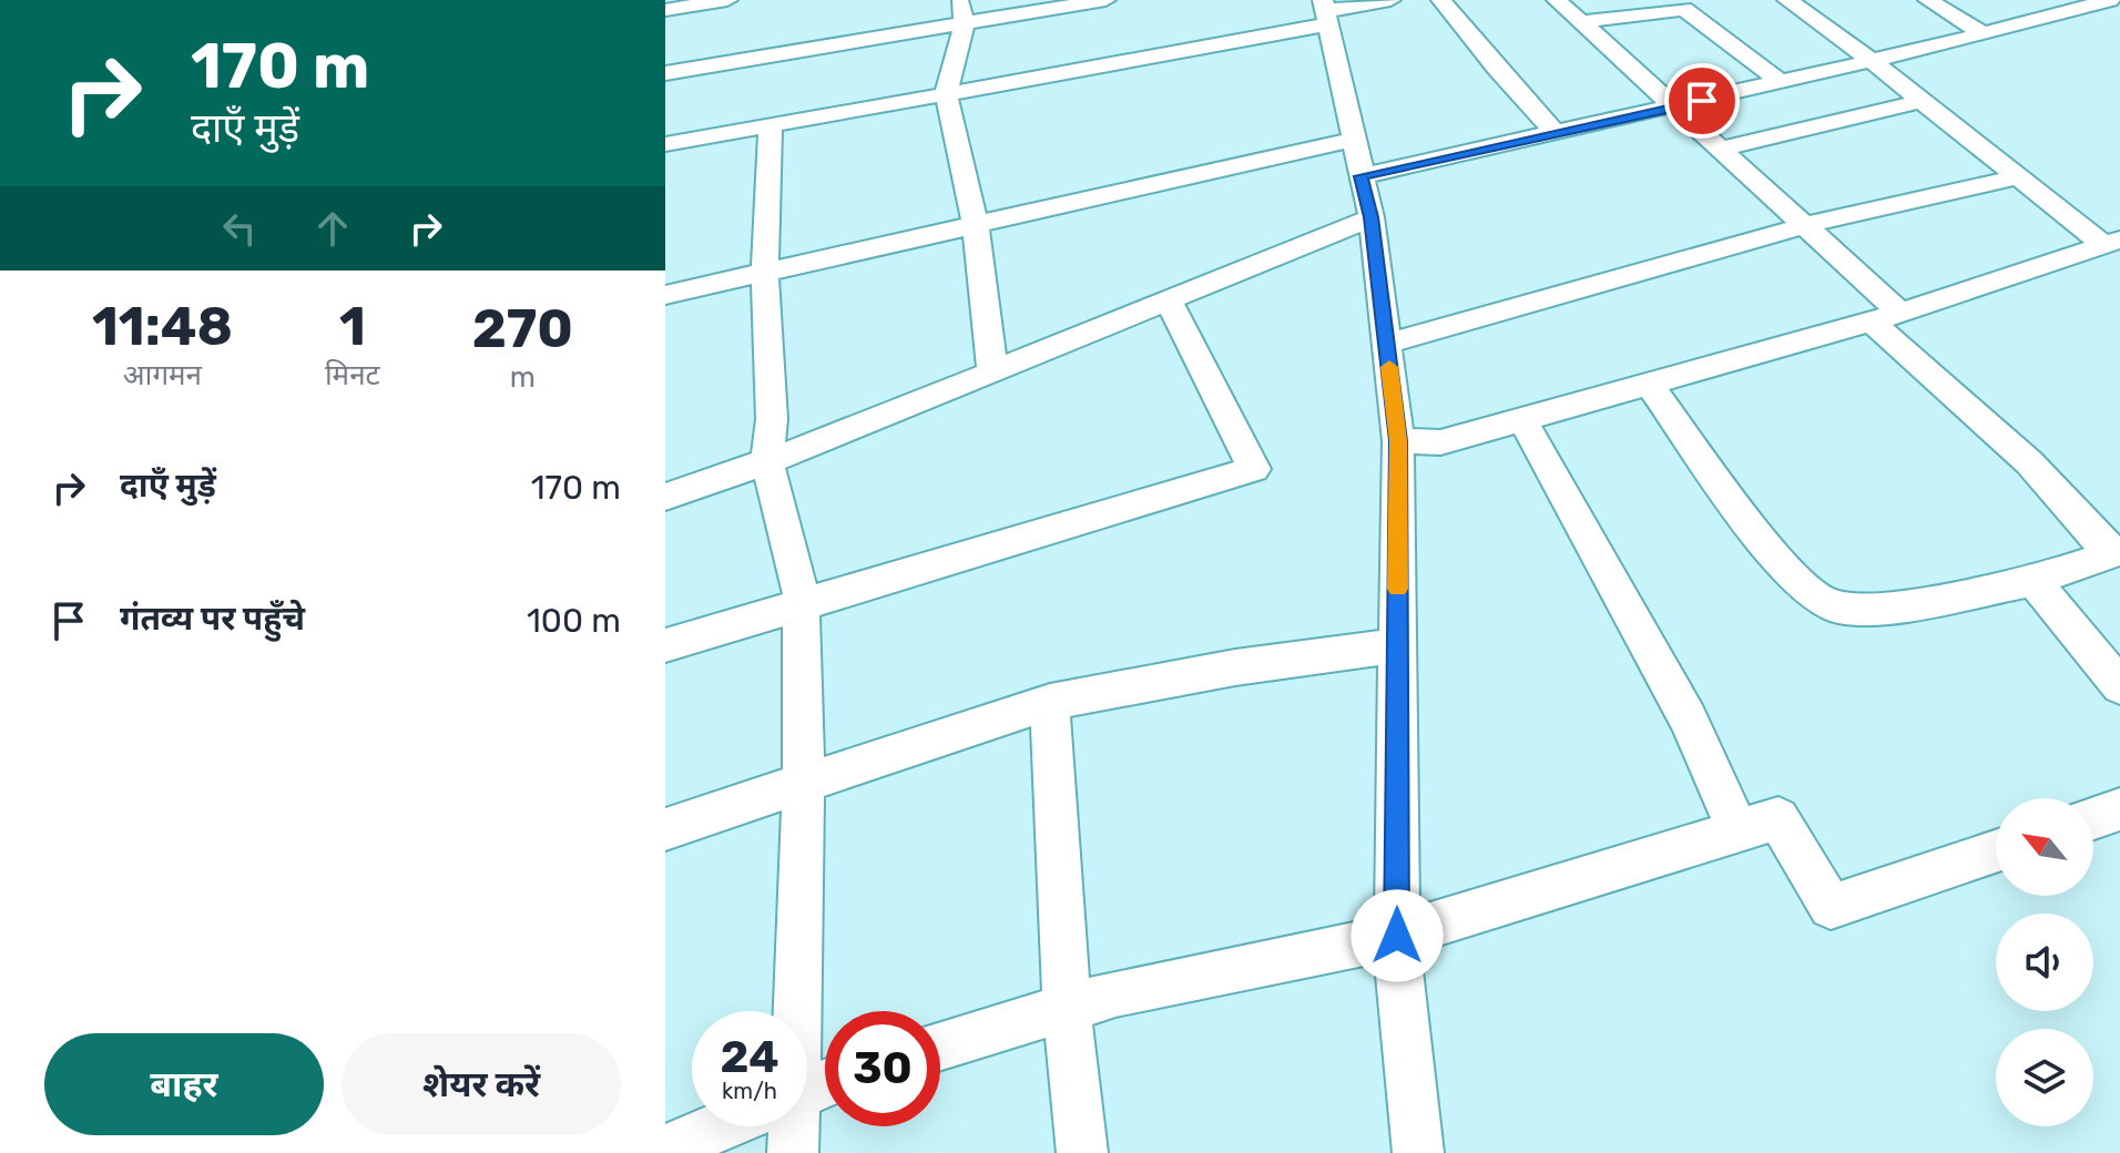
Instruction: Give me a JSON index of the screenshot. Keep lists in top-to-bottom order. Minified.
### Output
{"north":"top left","page":{"turn":["170 m","दाएँ मुड़ें"],"eta":["11:48","आगमन","1","मिनट","270","m"],"list":[{"name":"दाएँ मुड़ें","value":"170 m"},{"name":"गंतव्य पर पहुँचे","value":"100 m"}],"speed":"24 km/h","limit":"30","buttons":["बाहर","शेयर करें"]}}
